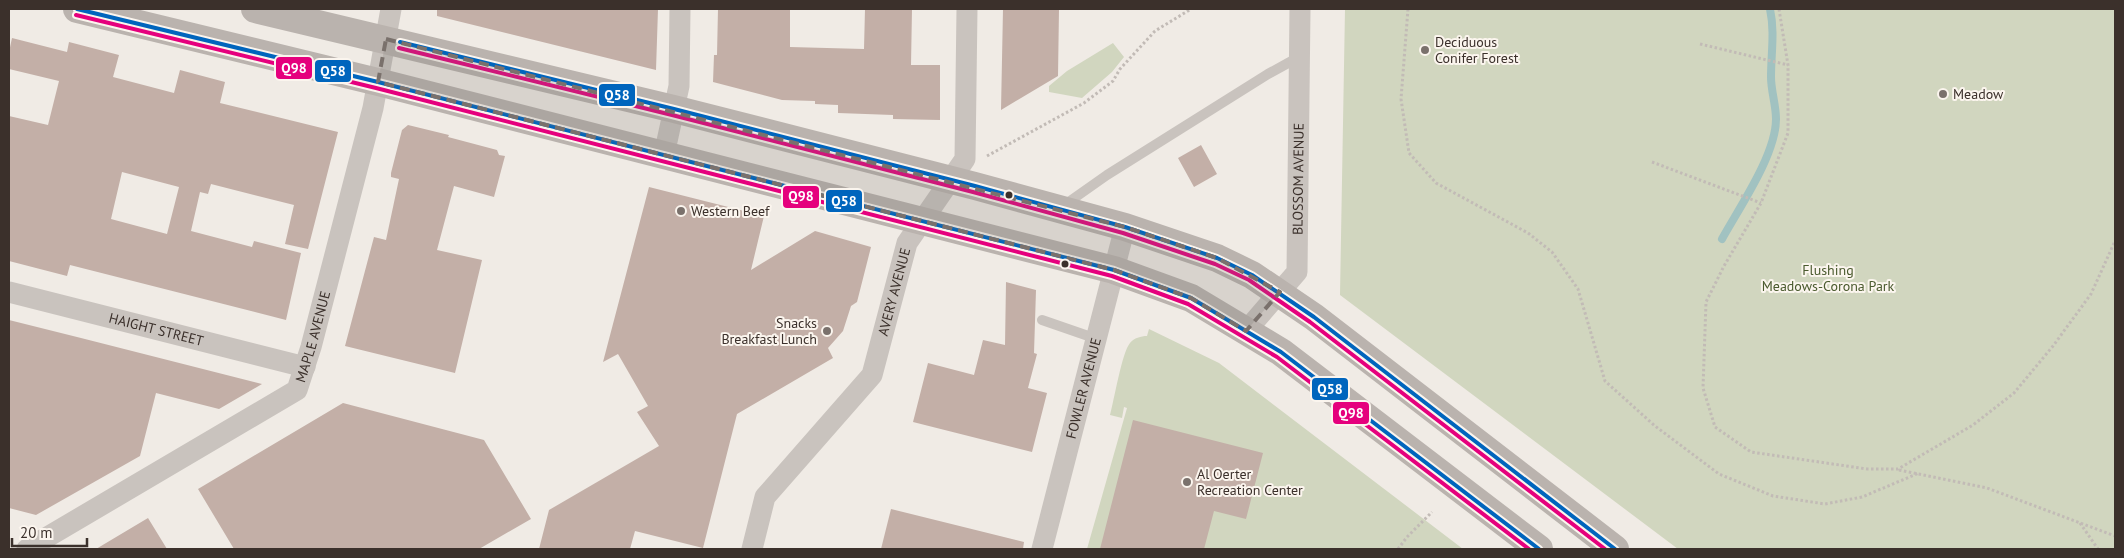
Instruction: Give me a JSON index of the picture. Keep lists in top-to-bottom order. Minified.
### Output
{"streets":{"street":["BLOSSOM AVENUE","AVERY AVENUE","HAIGHT STREET","MAPLE AVENUE","FOWLER AVENUE"]},"crossings":[["HAIGHT STREET","MAPLE AVENUE"]],"parks":["Flushing Meadows-Corona Park"],"places":["Deciduous Conifer Forest","Meadow","Western Beef","Snacks Breakfast Lunch","Al Oerter Recreation Center"],"lines":["transit line Q58","transit line Q98"],"scale_bar":"20 m"}
